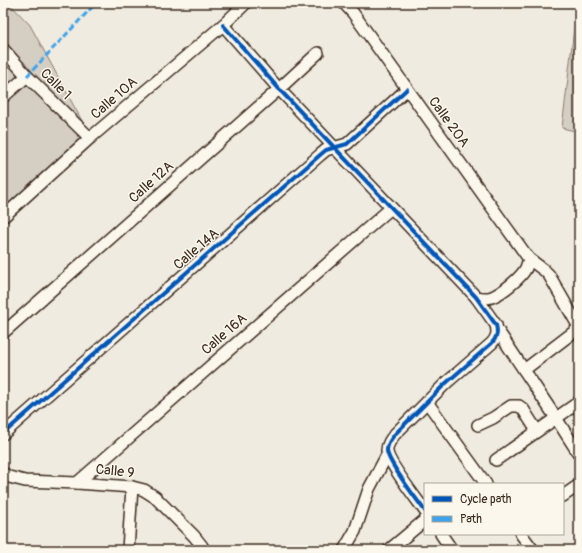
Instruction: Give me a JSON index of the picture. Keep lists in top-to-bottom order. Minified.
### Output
{"streets":{"street":["Calle 1","Calle 10A","Calle 20A","Calle 12A","Calle 14A","Calle 16A","Calle 9"]},"crossings":[["Calle 1","Calle 10A"],["Calle 20A","Calle 14A"],["Calle 16A","Calle 9"]],"legend":["Cycle path","Path"]}
